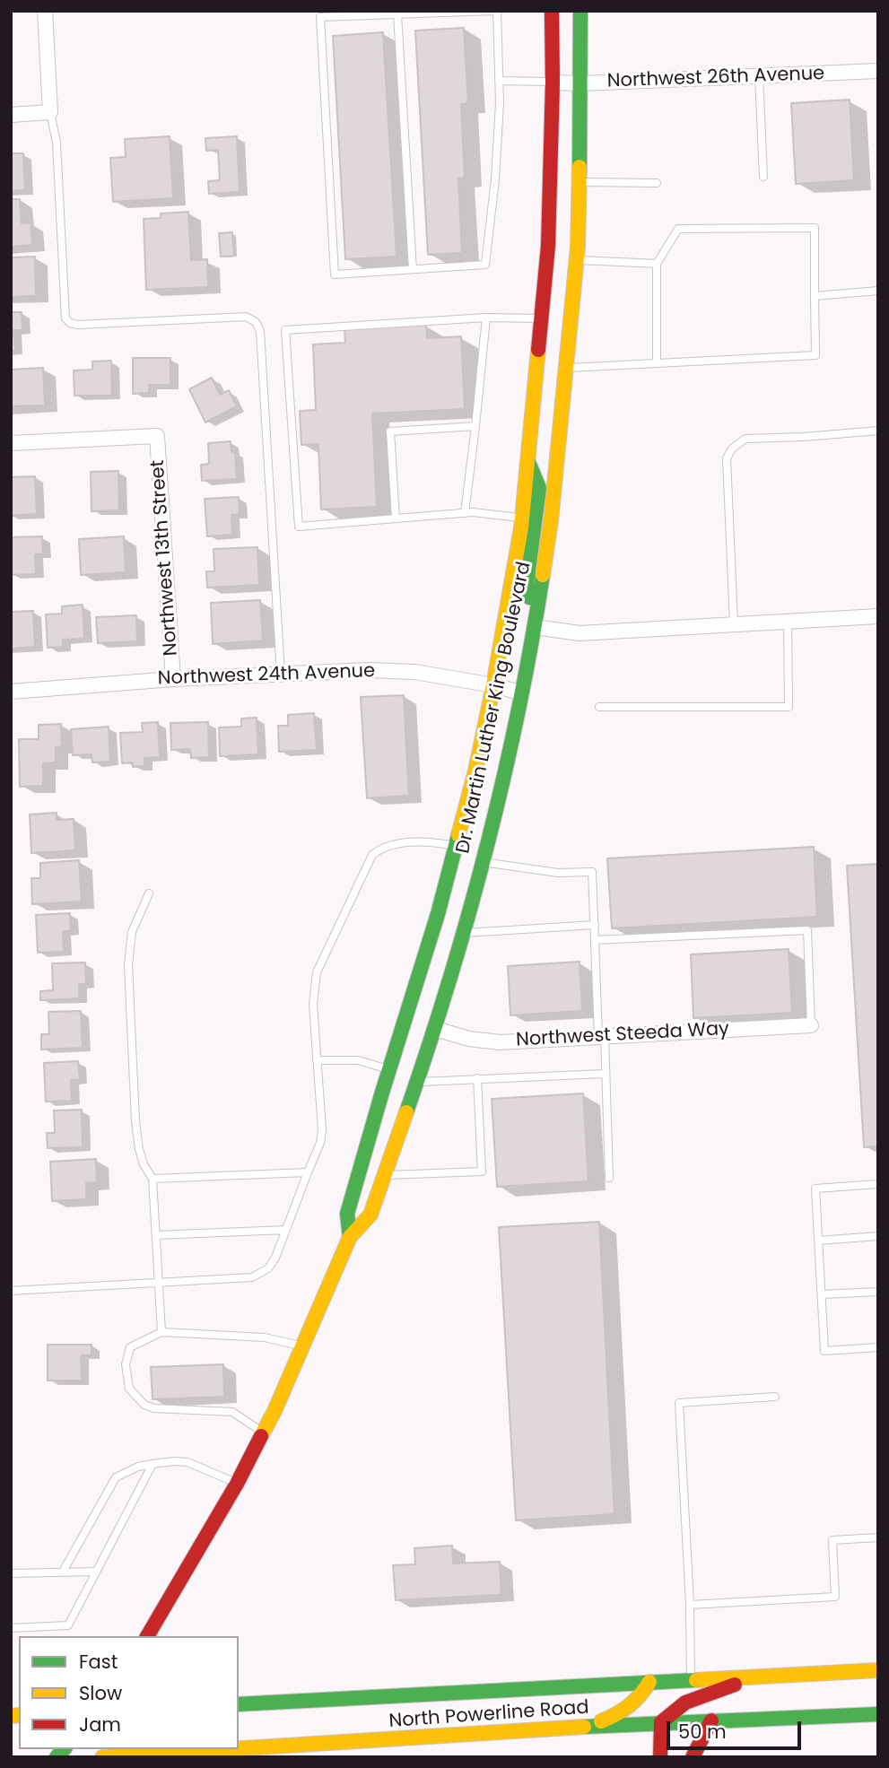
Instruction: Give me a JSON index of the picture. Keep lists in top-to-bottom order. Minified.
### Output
{"streets":{"main road":["Dr. Martin Luther King Boulevard","North Powerline Road"],"street":["Northwest 26th Avenue","Northwest 13th Street","Northwest 24th Avenue","Northwest Steeda Way"]},"crossings":[["Northwest 26th Avenue","Dr. Martin Luther King Boulevard"],["Northwest 13th Street","Northwest 24th Avenue"],["Northwest 24th Avenue","Dr. Martin Luther King Boulevard"],["Dr. Martin Luther King Boulevard","Northwest Steeda Way"]],"legend":["Fast","Slow","Jam"],"scale_bar":"50 m"}
